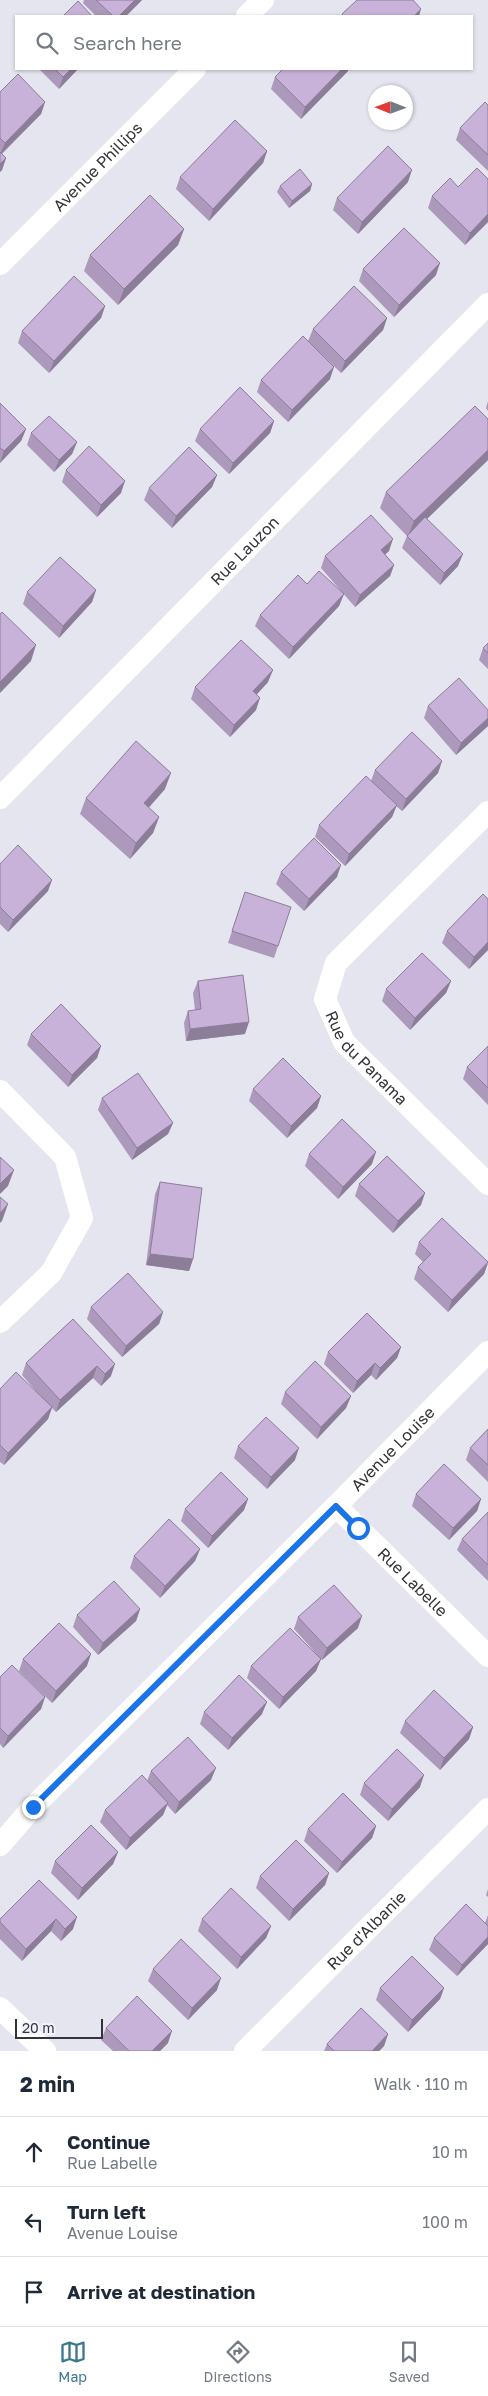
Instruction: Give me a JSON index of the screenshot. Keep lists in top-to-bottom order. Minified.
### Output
{"streets":{"street":["Avenue Phillips","Rue Lauzon","Rue du Panama","Avenue Louise","Rue Labelle","Rue d'Albanie"]},"crossings":[["Avenue Louise","Rue Labelle"]],"scale_bar":"20 m","north":"left","page":{"search":"Search here","scale":"20 m","heading":["2 min","Walk · 110 m"],"list":[["Continue","Rue Labelle","10 m"],["Turn left","Avenue Louise","100 m"],"Arrive at destination"],"nav":["Map","Directions","Saved"]}}
